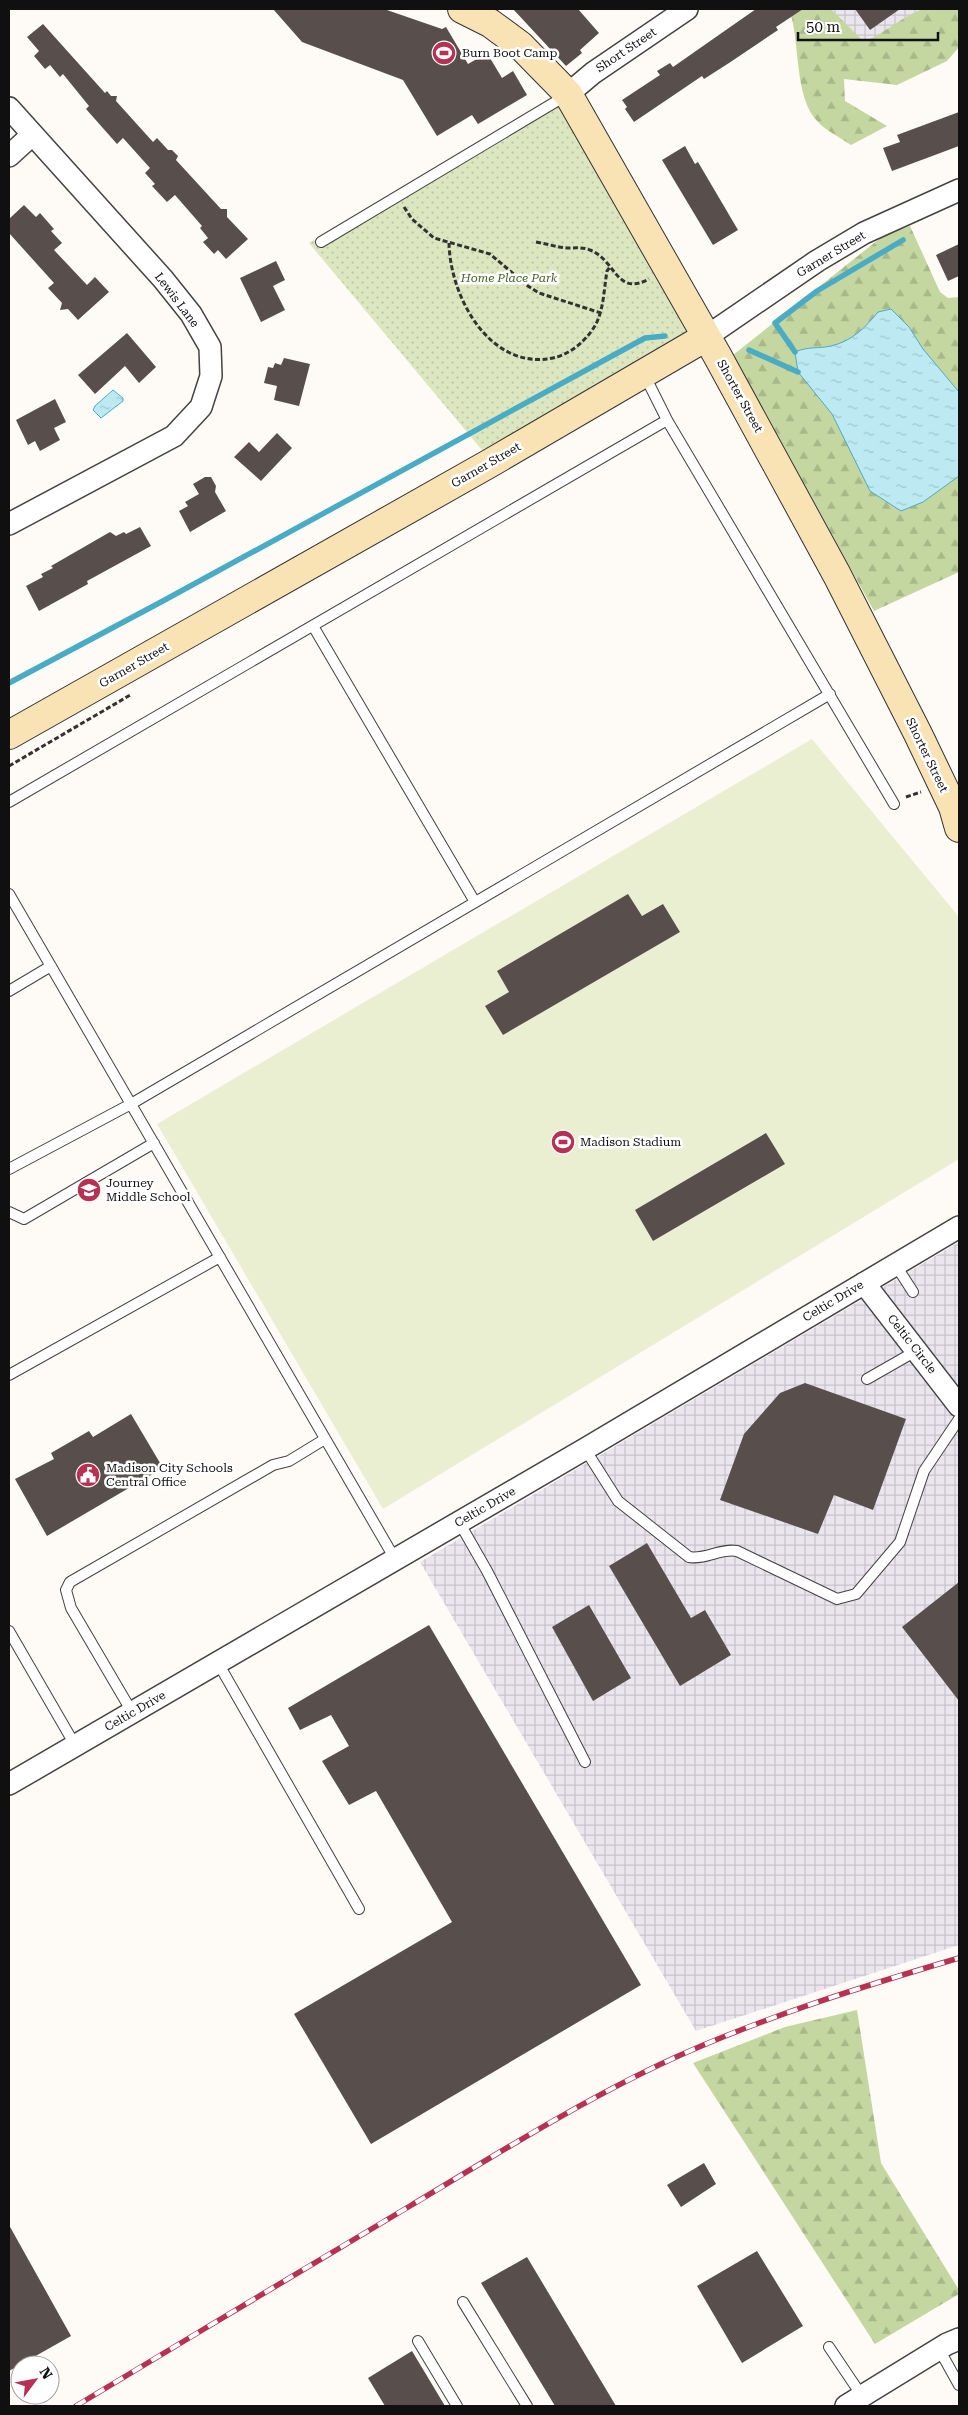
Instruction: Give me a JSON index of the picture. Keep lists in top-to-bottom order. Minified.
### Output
{"streets":{"street":["Short Street","Garner Street","Lewis Lane","Shorter Street","Celtic Drive","Celtic Circle"]},"crossings":[["Short Street","Shorter Street"],["Garner Street","Shorter Street"],["Celtic Drive","Celtic Circle"]],"parks":["Home Place Park"],"places":{"sports":["Burn Boot Camp","Madison Stadium"],"school or university":["Journey Middle School"],"public building":["Madison City Schools Central Office"]},"scale_bar":"50 m","north":"top right"}
